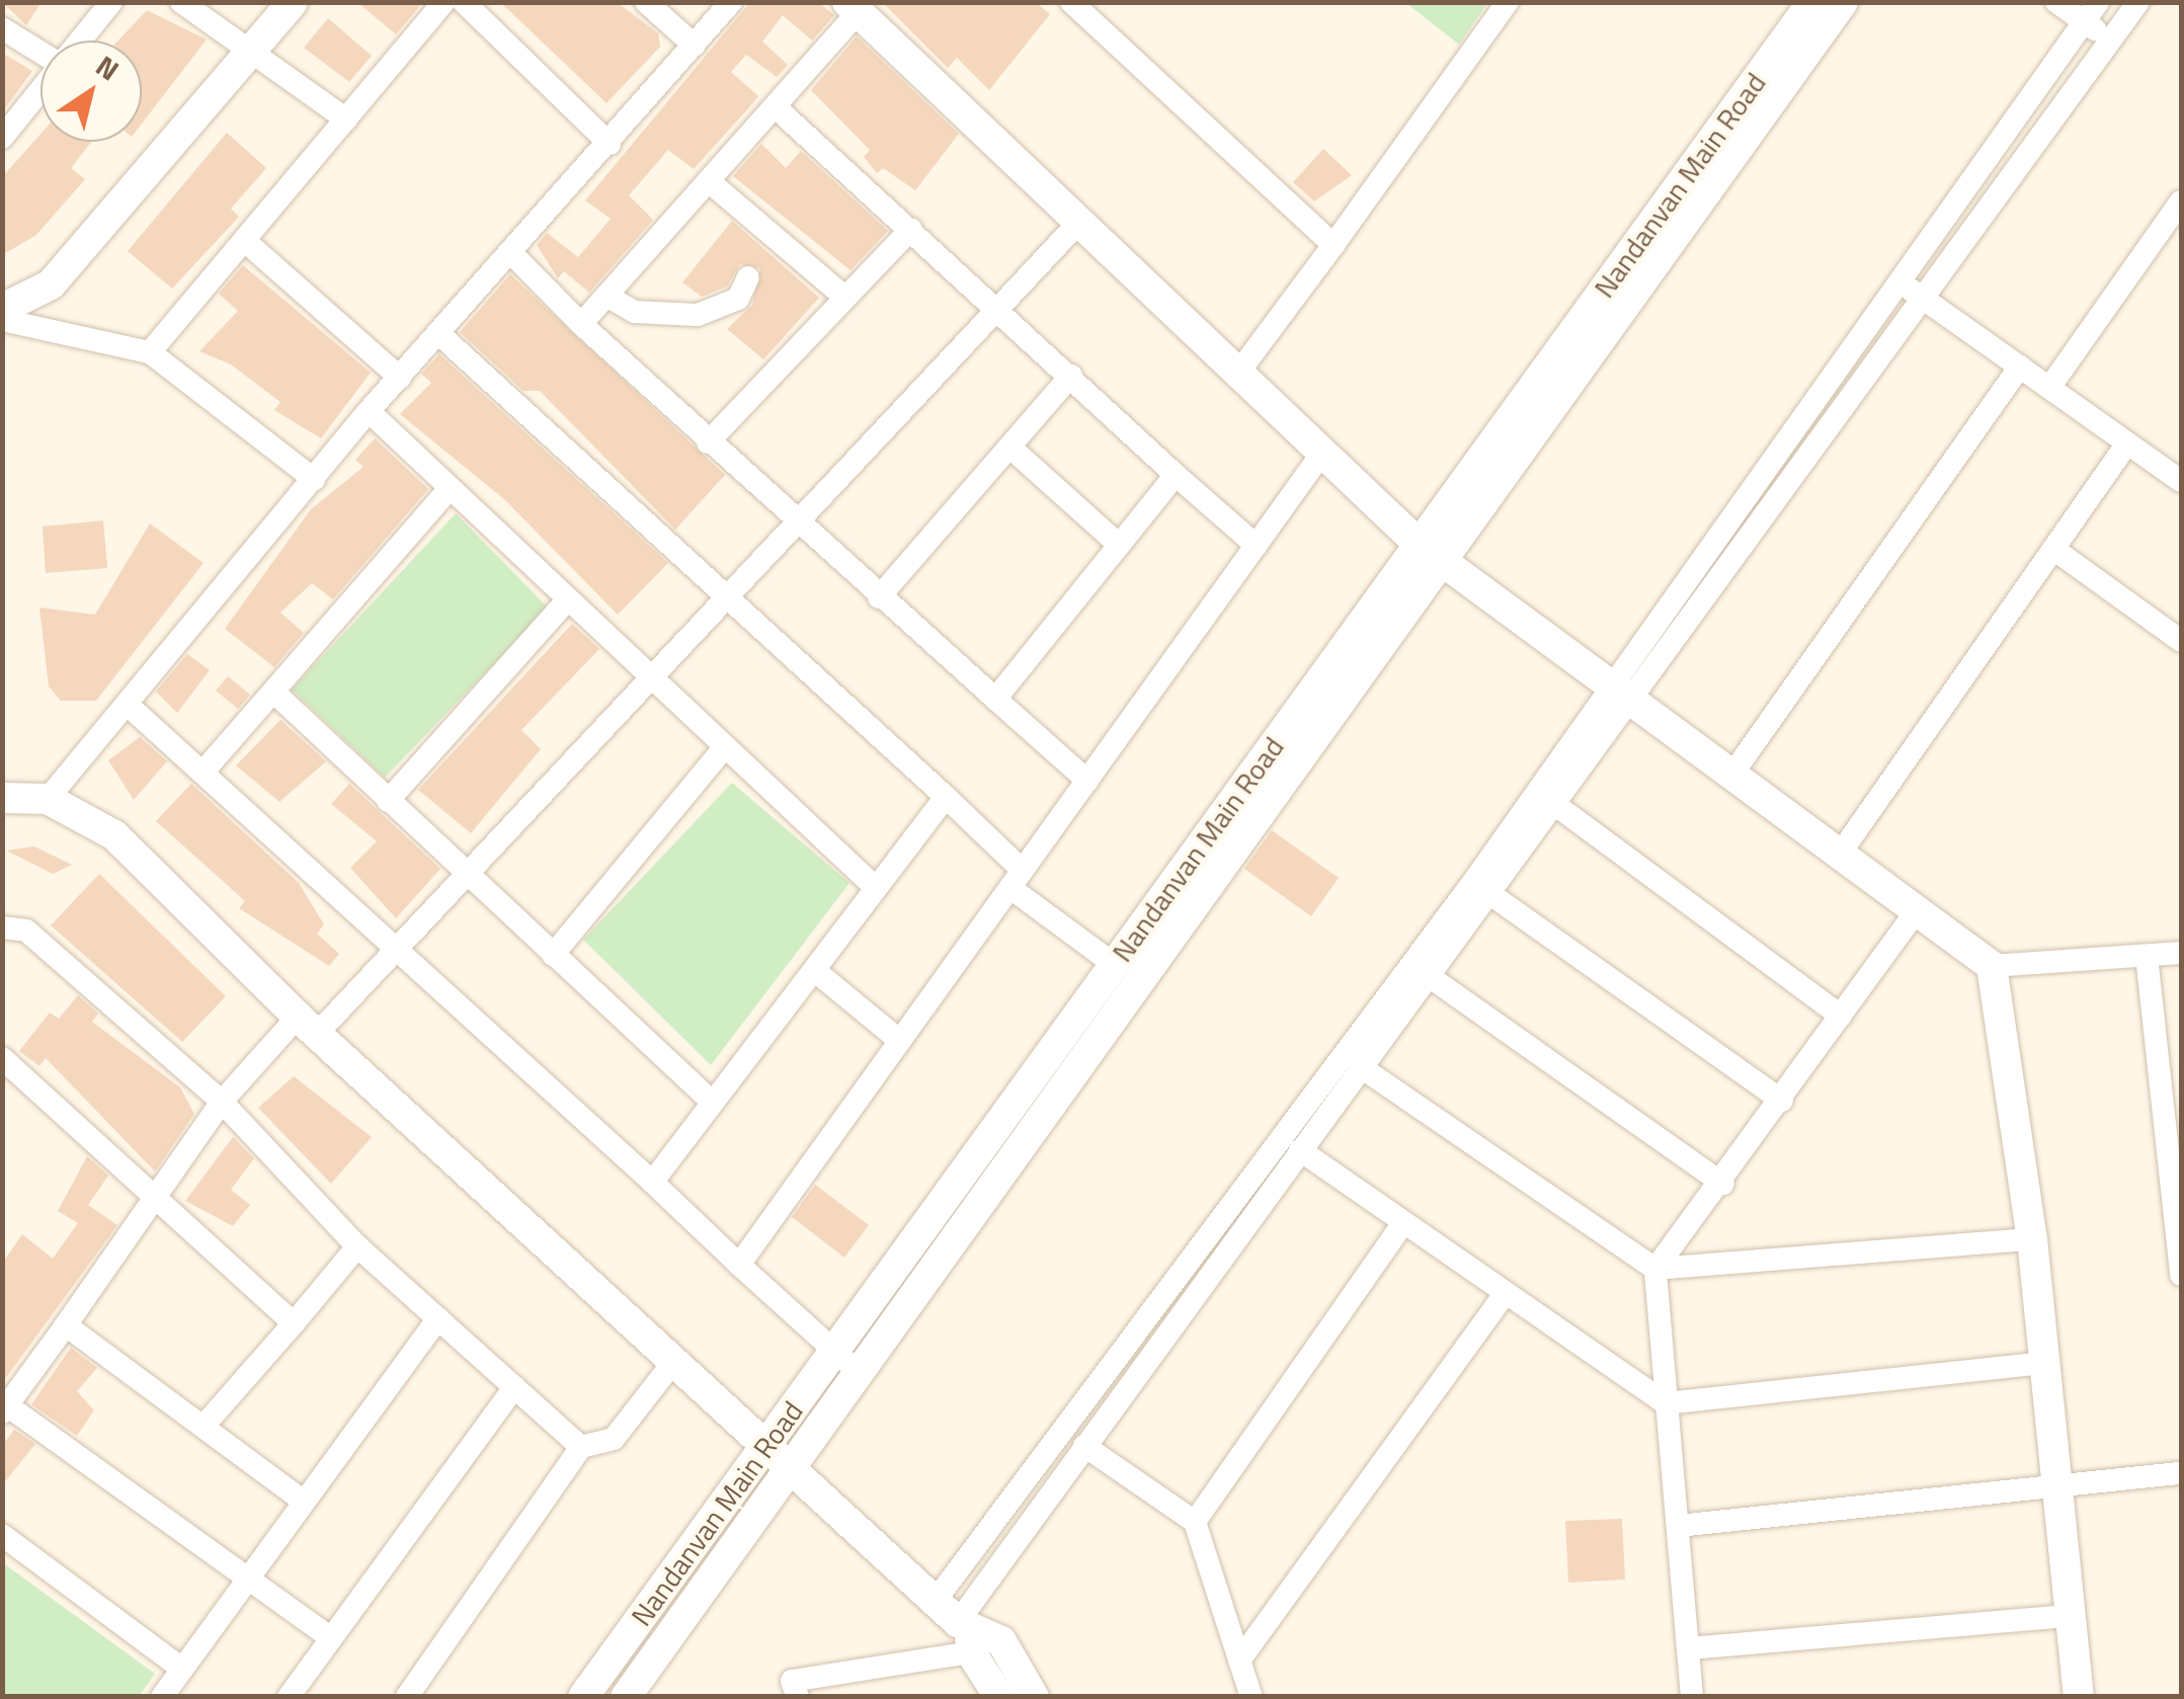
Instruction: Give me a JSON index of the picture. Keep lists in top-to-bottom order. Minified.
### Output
{"streets":{"main road":["Nandanvan Main Road"]},"north":"top right"}
